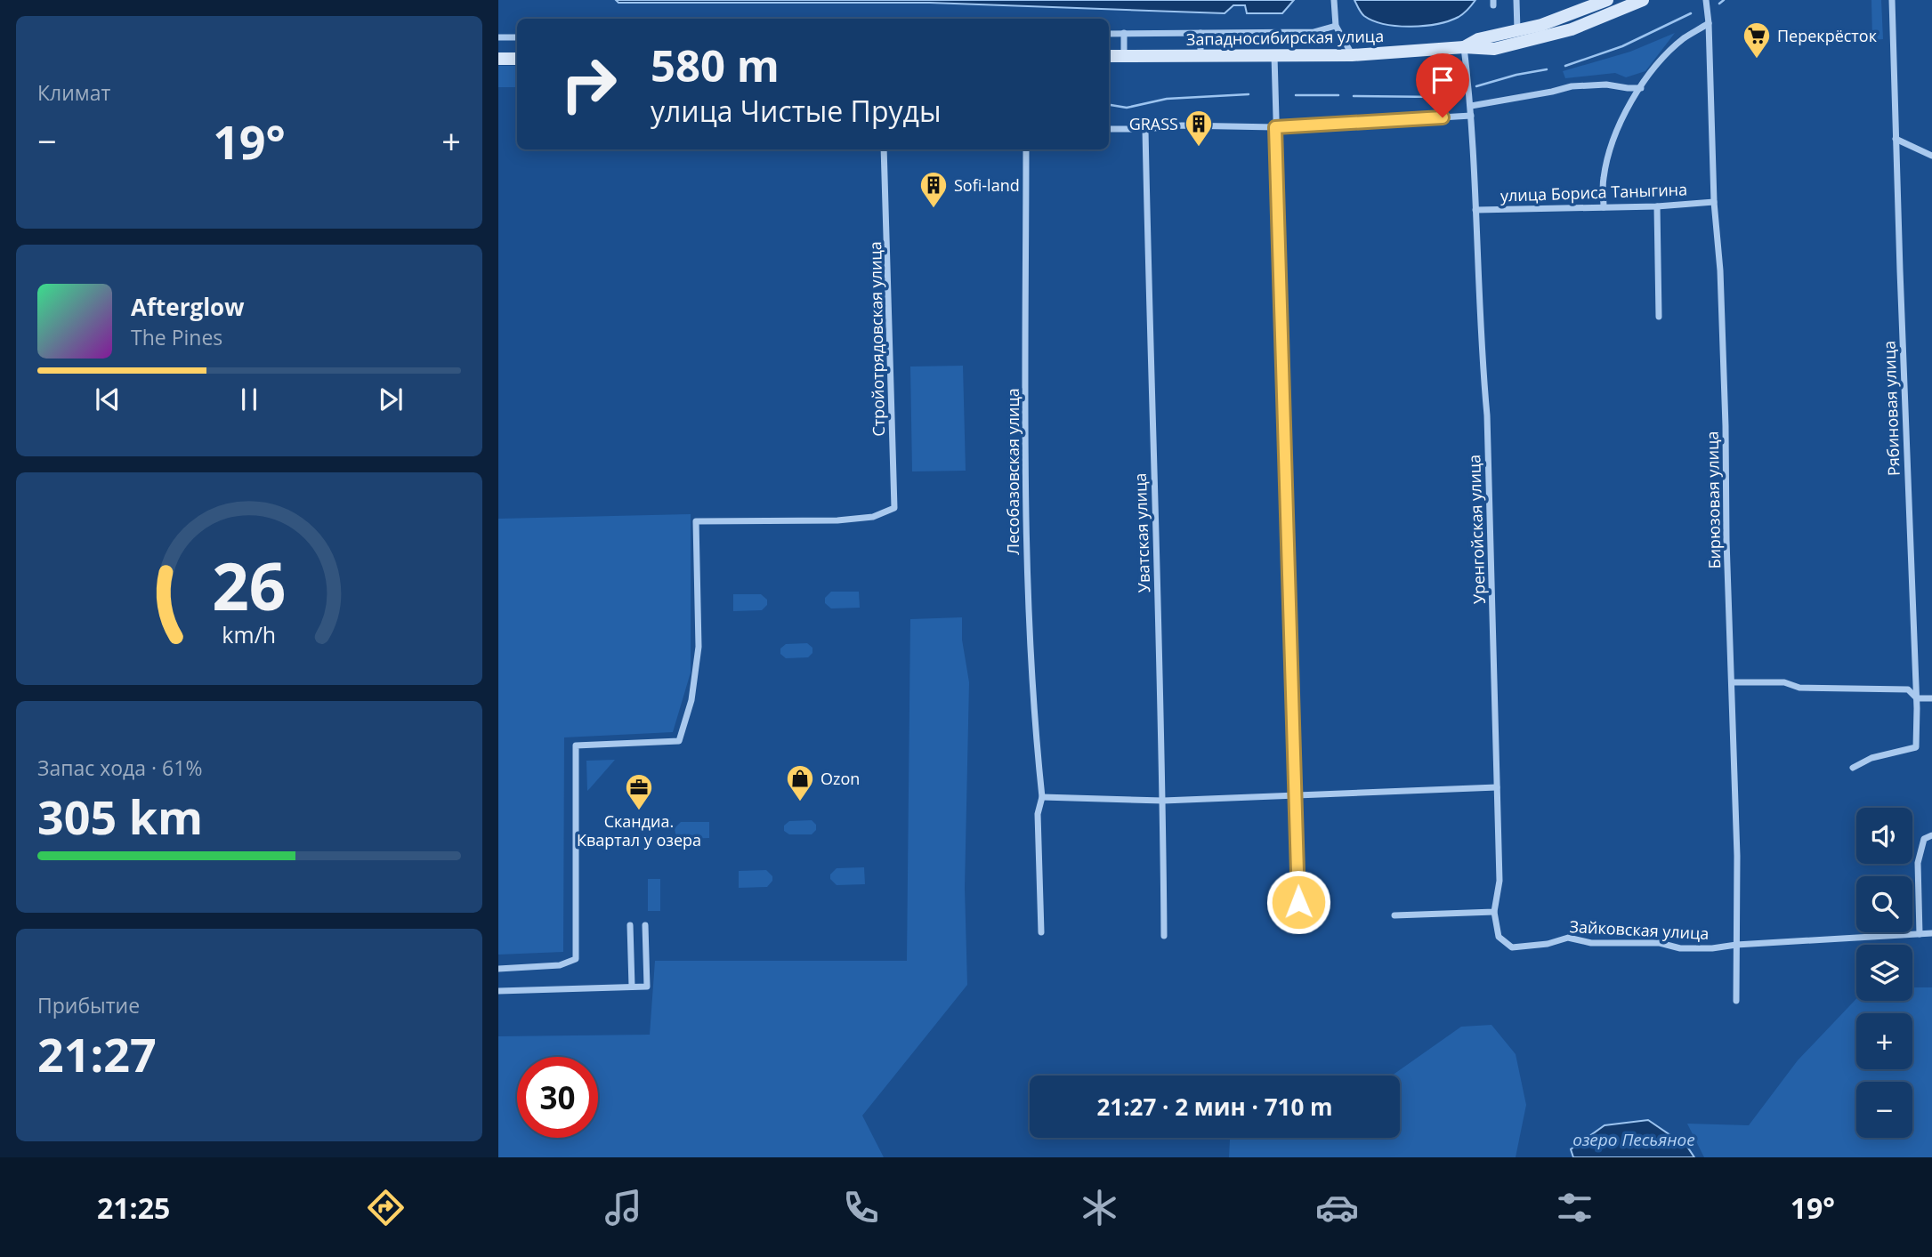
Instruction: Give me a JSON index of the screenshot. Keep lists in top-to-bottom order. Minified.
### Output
{"streets":{"main road":["Западносибирская улица"],"street":["улица Бориса Таныгина","Стройотрядовская улица","Рябиновая улица","Лесобазовская улица","Бирюзовая улица","Уренгойская улица","Уватская улица","Зайковская улица"]},"crossings":[["Западносибирская улица","Уренгойская улица"],["улица Бориса Таныгина","Бирюзовая улица"],["улица Бориса Таныгина","Уренгойская улица"],["Бирюзовая улица","Зайковская улица"],["Уренгойская улица","Зайковская улица"]],"water":["озеро Песьяное"],"places":{"supermarket":["Перекрёсток"],"building":["GRASS","Sofi-land"],"shop":["Ozon"],"office":["Скандиа. Квартал у озера"]},"page":{"tile":["Климат",["Запас хода · 61%","305 km"],["Прибытие","21:27"]],"turn":["580 m","улица Чистые Пруды"],"heat":["−","19°","+"],"song":["Afterglow","The Pines"],"map_buttons":["+","−"],"limit":"30","trip":"21:27 · 2 мин · 710 m","tabs":["21:25","19°"],"gauge":["26","km/h"]}}
